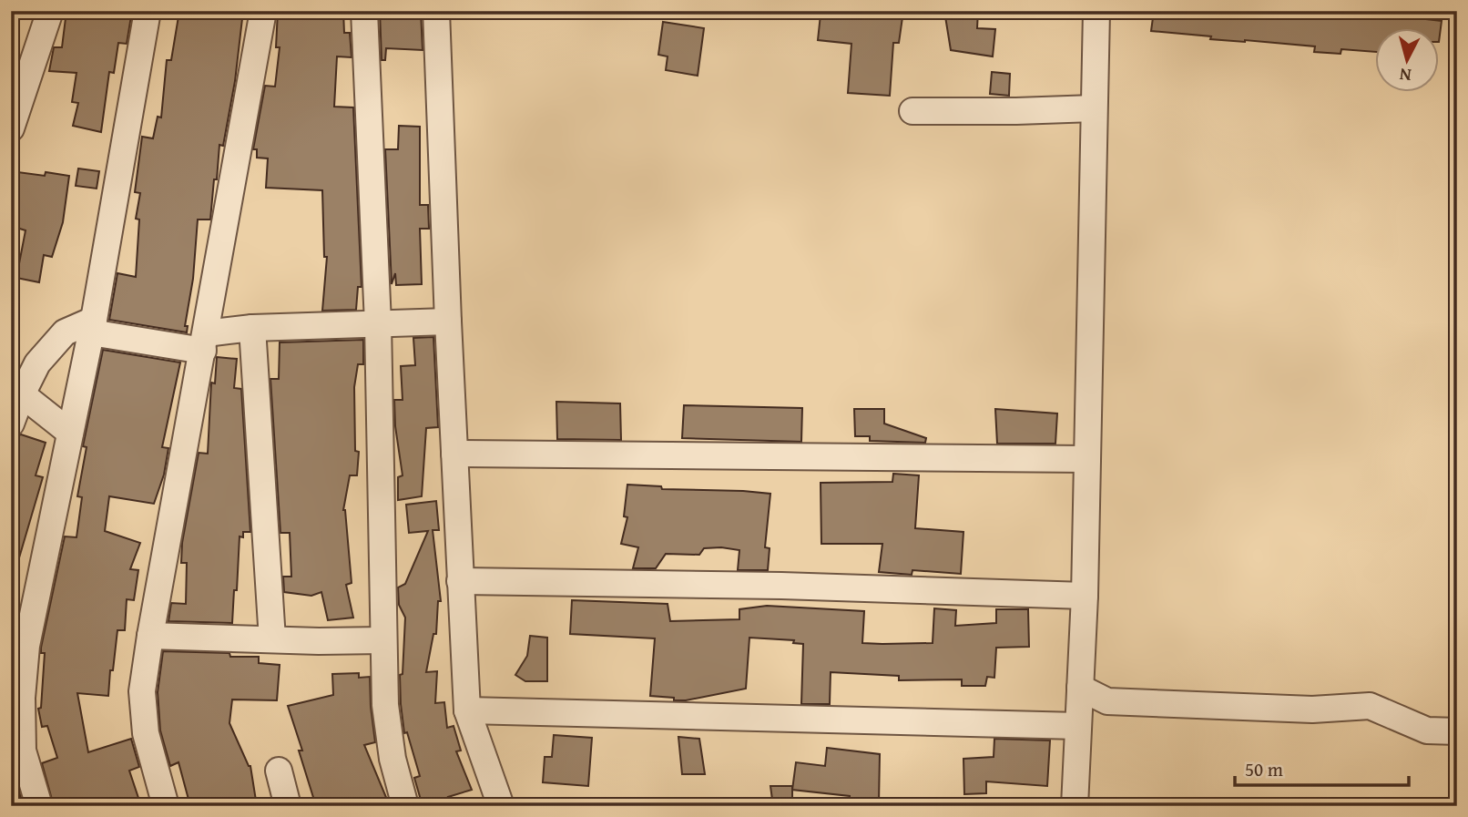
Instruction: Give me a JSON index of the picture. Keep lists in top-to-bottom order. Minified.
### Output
{"scale_bar":"50 m","north":"bottom"}
